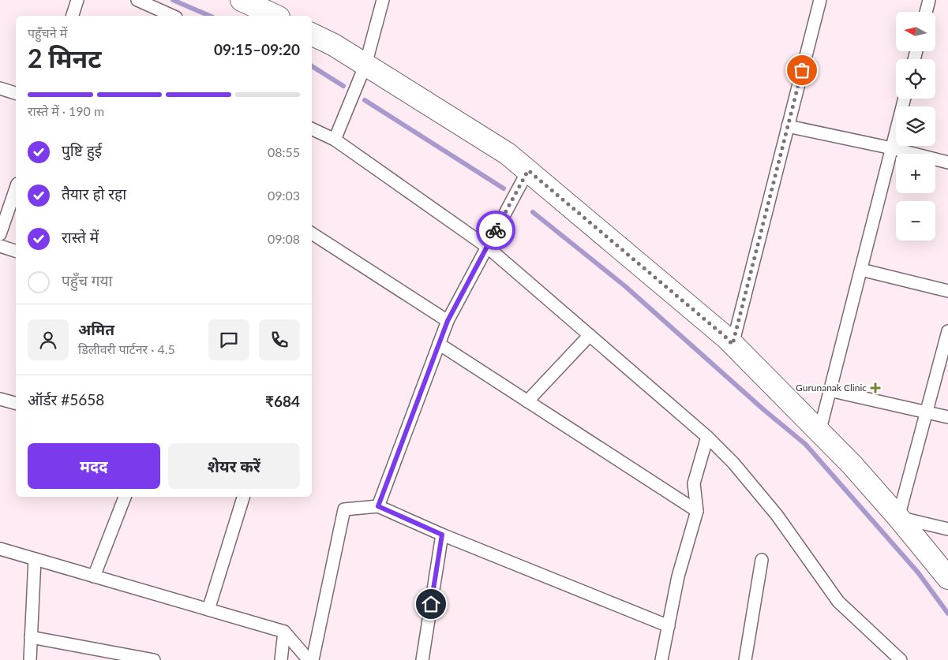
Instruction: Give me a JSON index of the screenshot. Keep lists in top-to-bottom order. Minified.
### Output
{"places":{"health":["Gurunanak Clinic"]},"north":"left","page":{"map_buttons":["+","−"],"heading":["2 मिनट","पहुँचने में","09:15–09:20"],"panel":["अमित","डिलीवरी पार्टनर · 4.5","ऑर्डर #5658","₹684"],"bar":"रास्ते में · 190 m","list":[["पुष्टि हुई","08:55"],["तैयार हो रहा","09:03"],["रास्ते में","09:08"],"पहुँच गया"],"buttons":["मदद","शेयर करें"]}}
